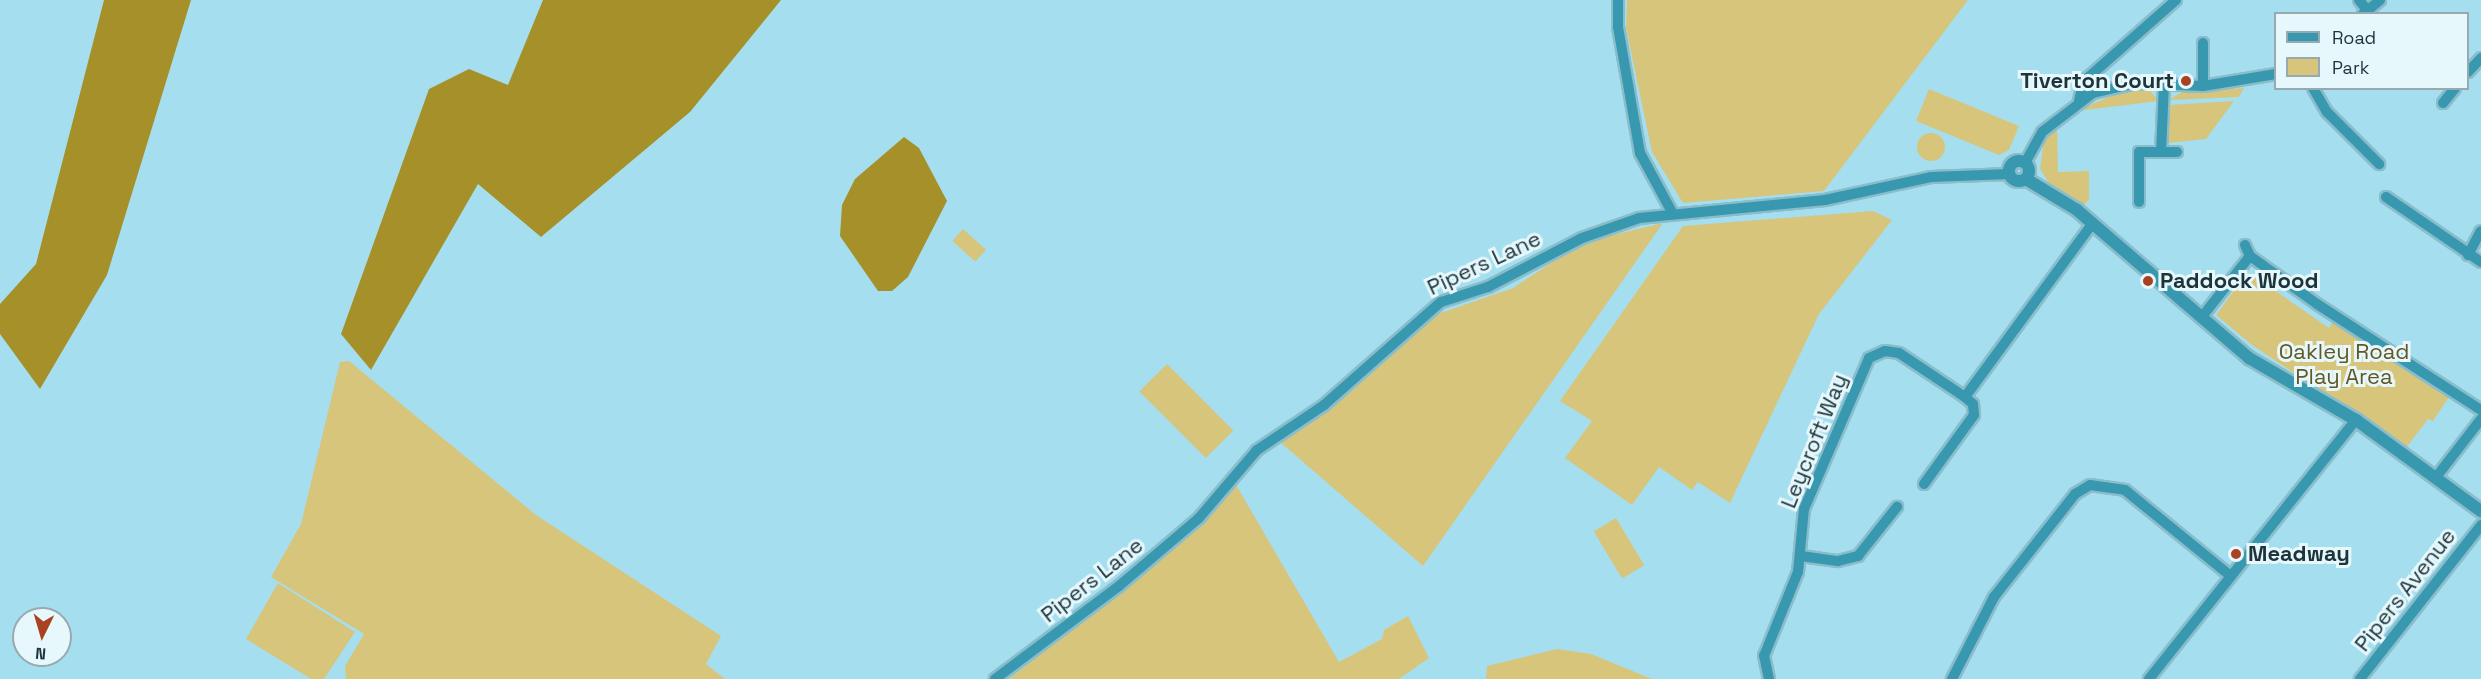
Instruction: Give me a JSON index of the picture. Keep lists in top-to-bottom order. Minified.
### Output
{"streets":{"street":["Pipers Lane","Leycroft Way","Pipers Avenue"]},"parks":["Oakley Road Play Area"],"places":["Tiverton Court","Paddock Wood","Meadway"],"legend":["Road","Park"],"north":"bottom"}
